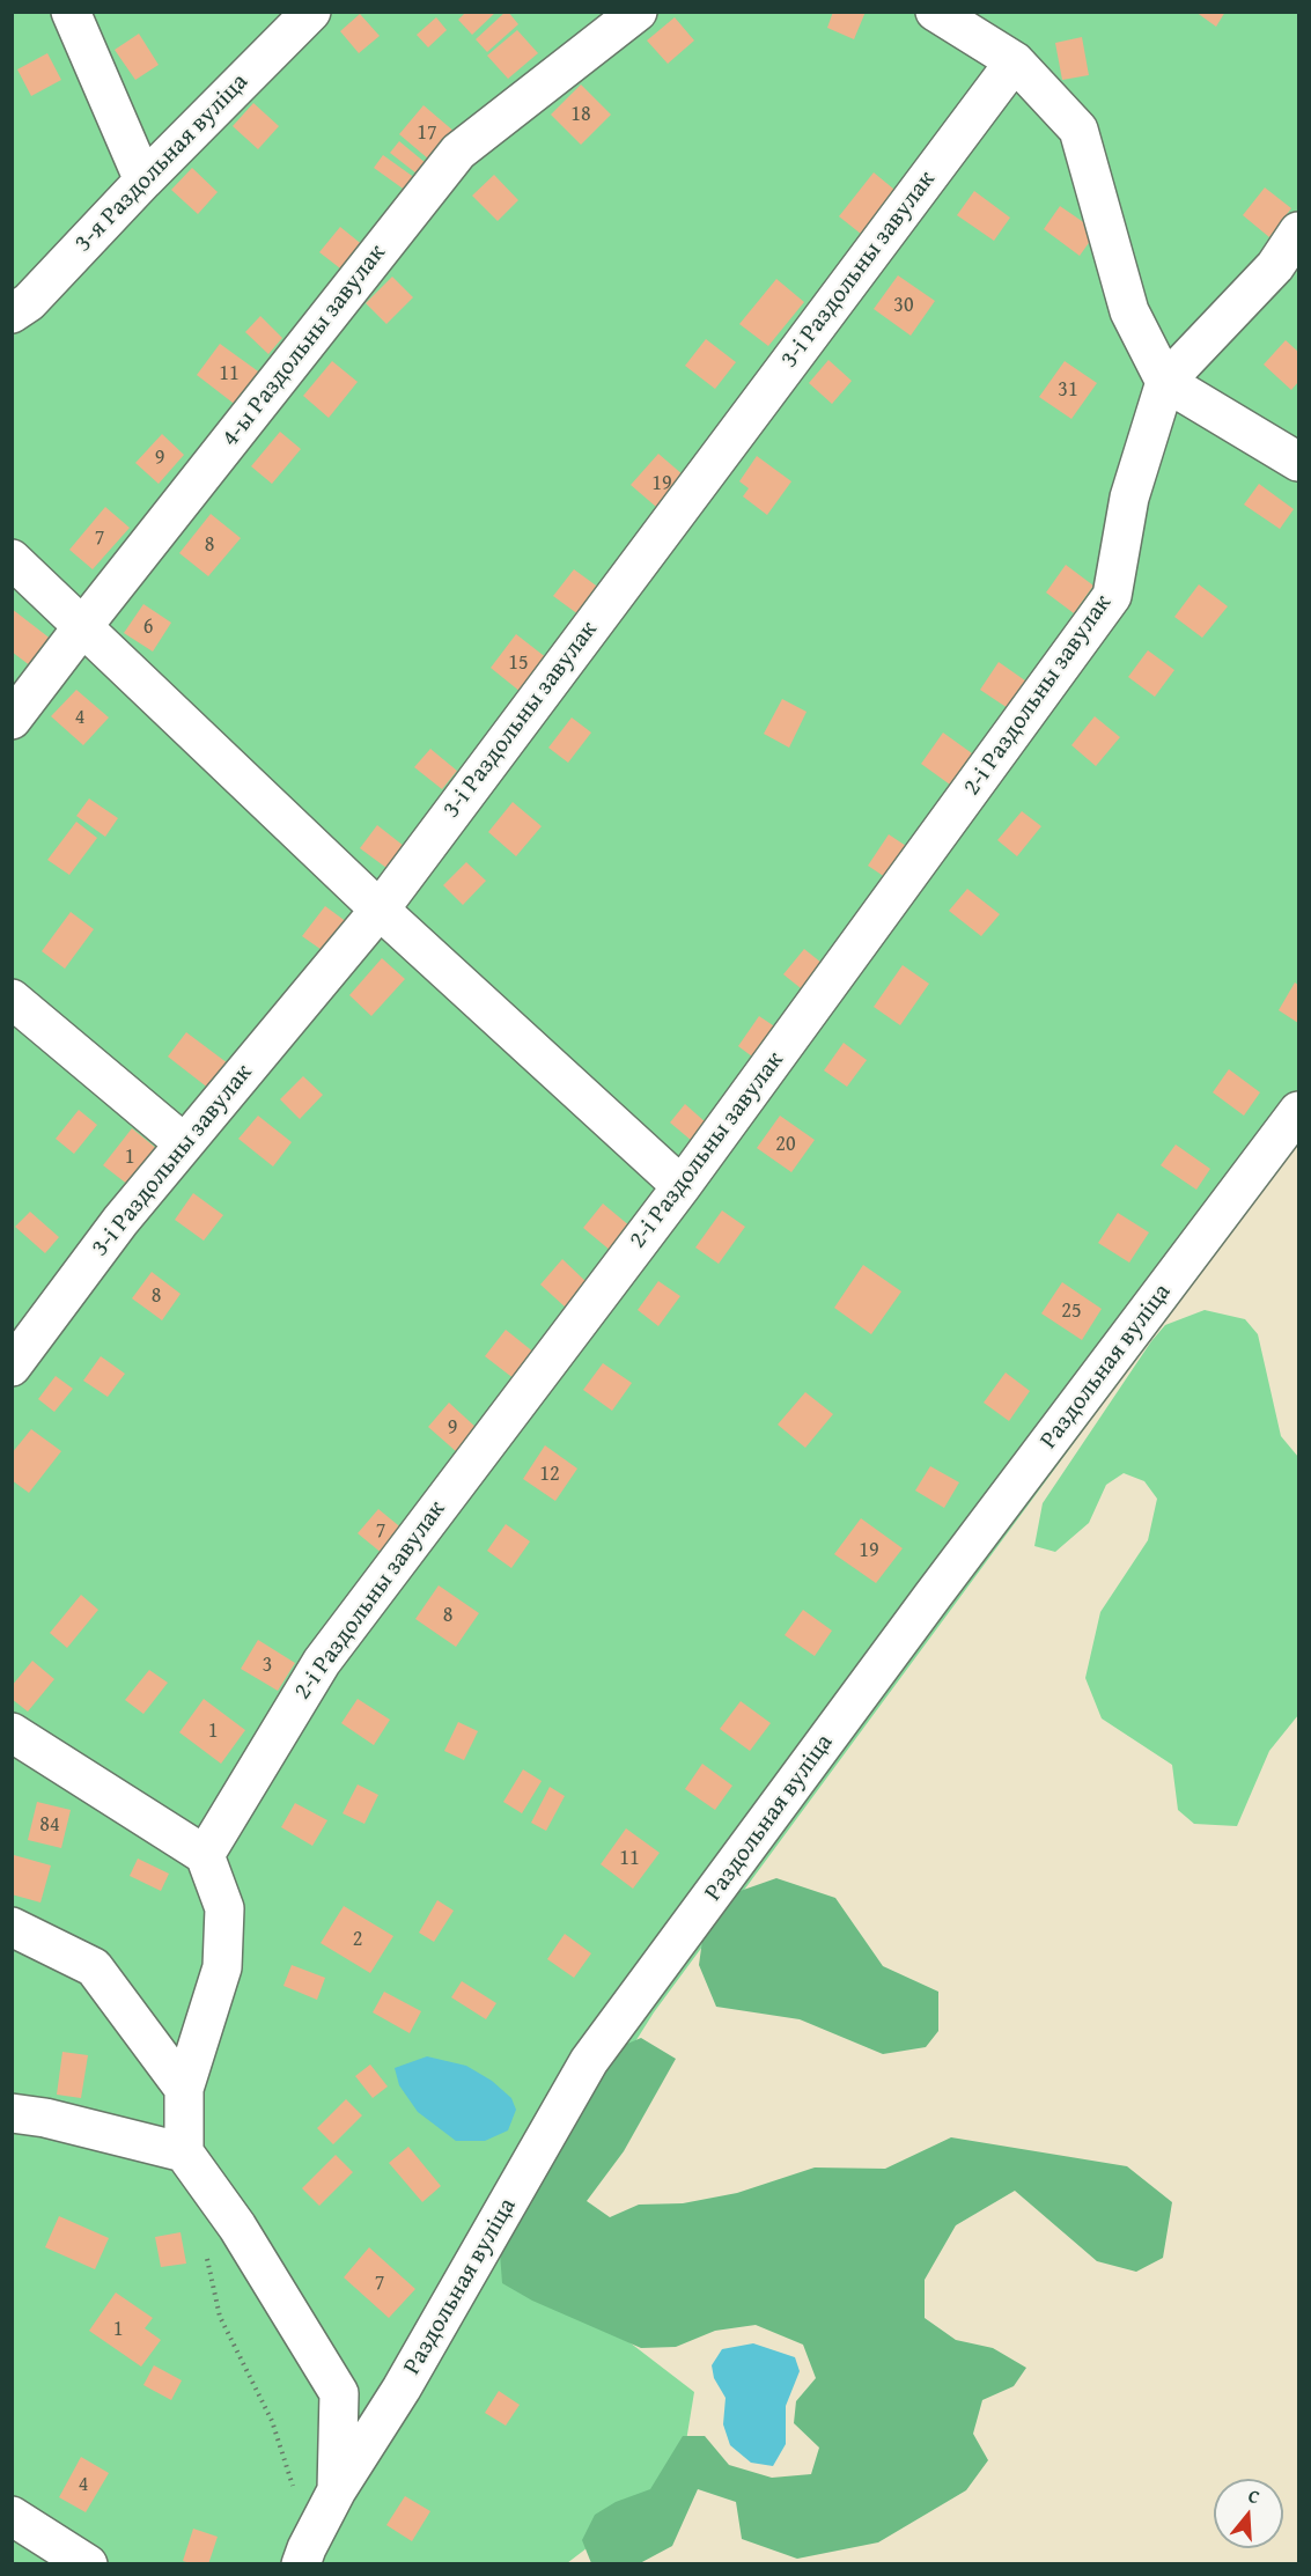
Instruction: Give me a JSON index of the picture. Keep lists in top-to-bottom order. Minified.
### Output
{"streets":{"street":["3-я Раздольная вуліца","3-і Раздольны завулак","4-ы Раздольны завулак","2-і Раздольны завулак","Раздольная вуліца"]},"house_numbers":["18","17","30","11","31","9","19","7","8","6","15","4","20","1","8","25","9","12","7","19","8","3","1","84","11","2","7","1","4"],"north":"top"}
